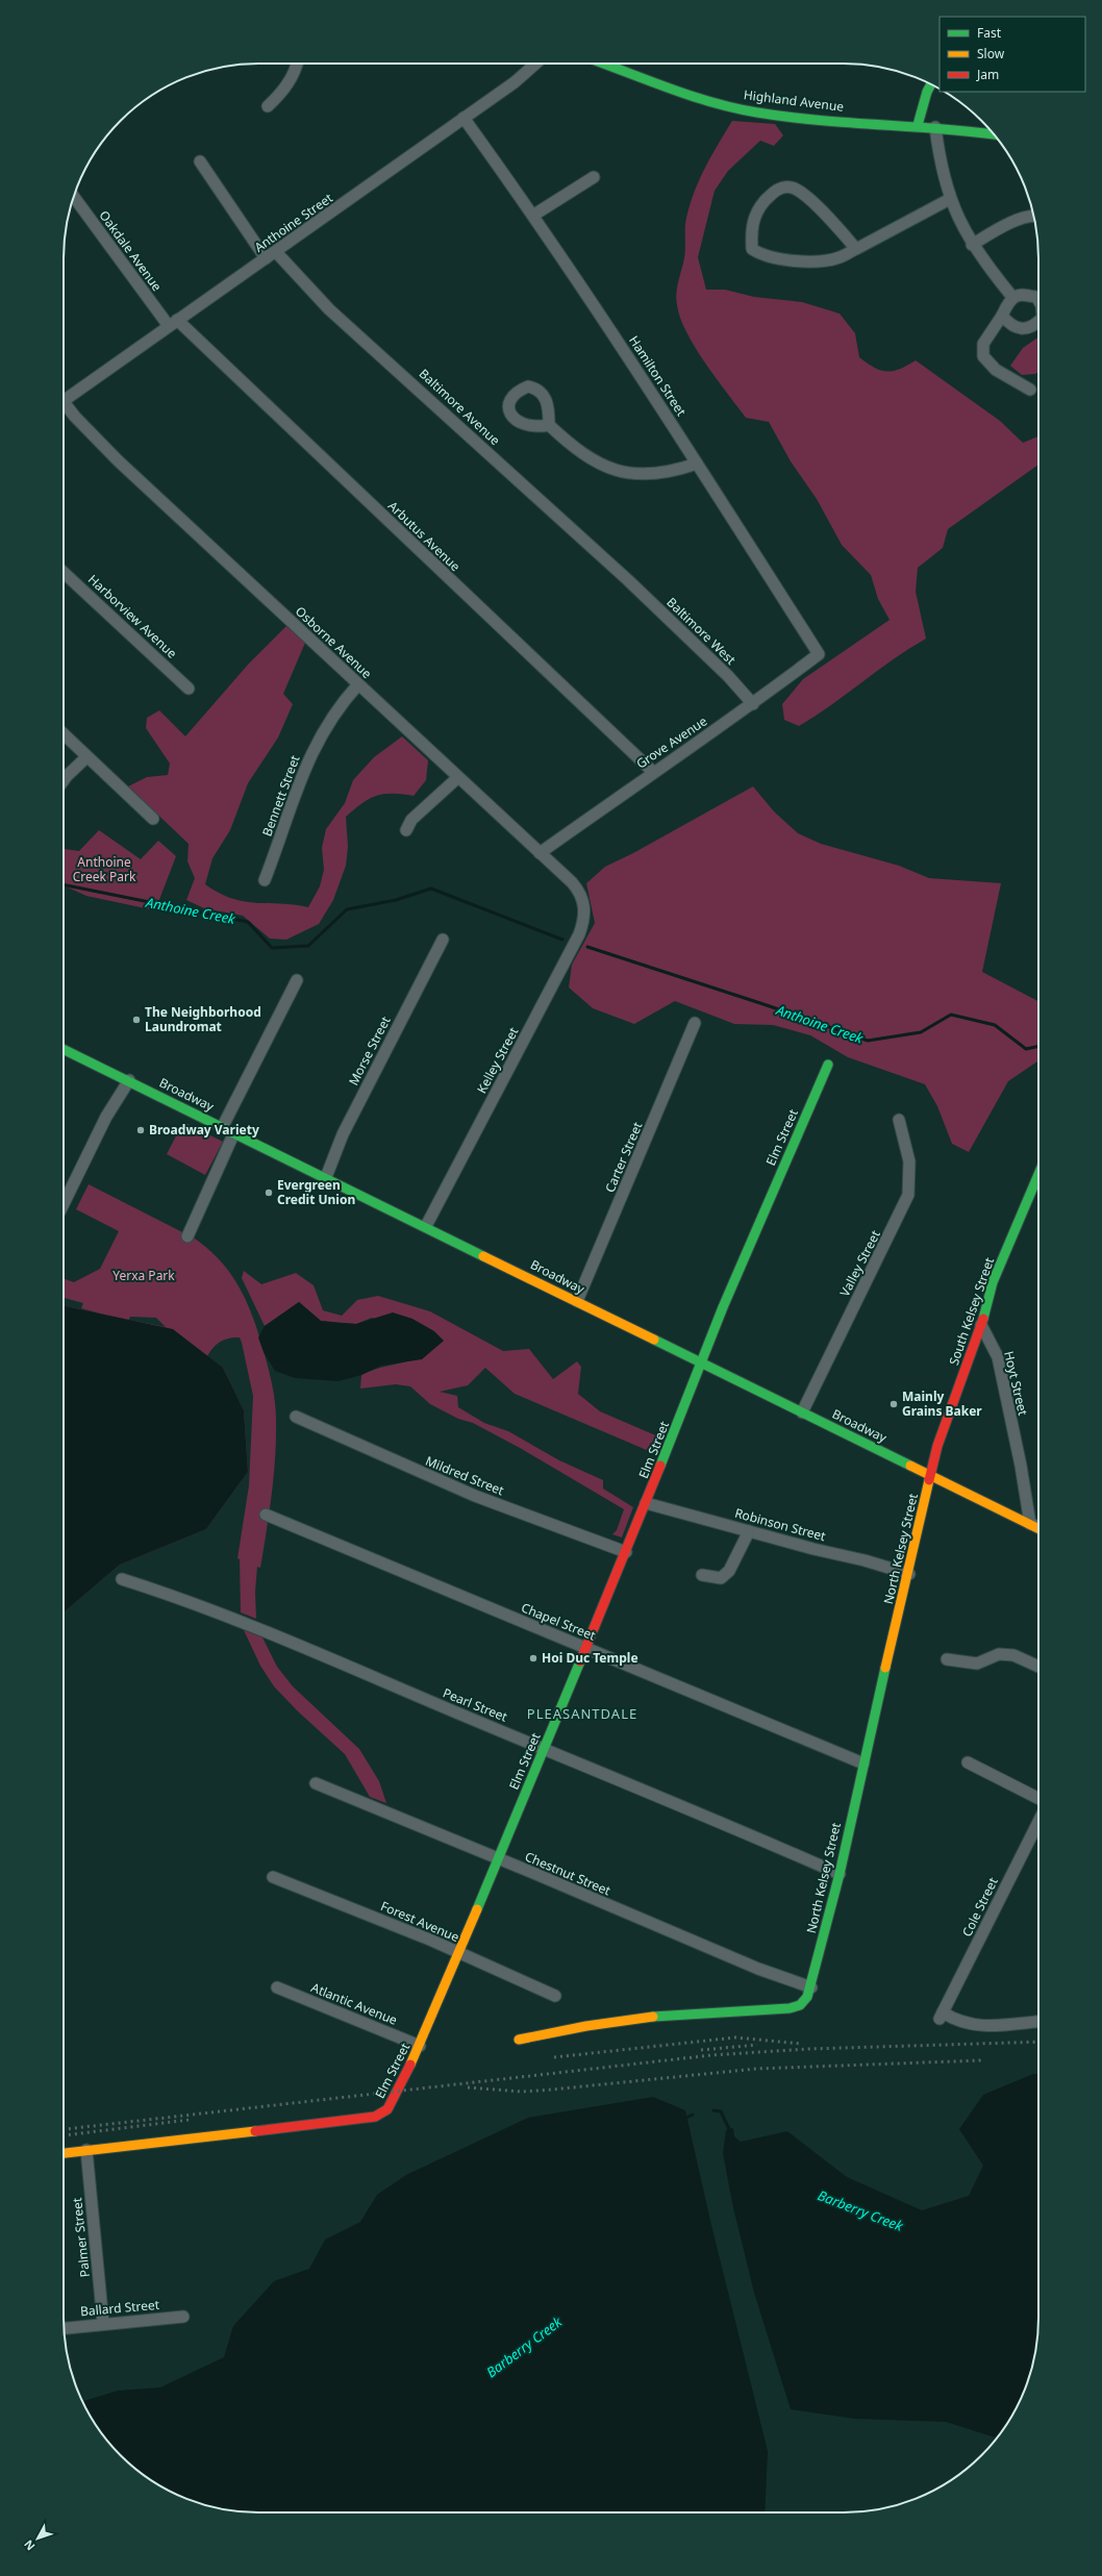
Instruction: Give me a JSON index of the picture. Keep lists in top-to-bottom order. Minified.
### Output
{"streets":{"street":["Highland Avenue","Anthoine Street","Oakdale Avenue","Hamilton Street","Baltimore Avenue","Arbutus Avenue","Harborview Avenue","Baltimore West","Osborne Avenue","Grove Avenue","Bennett Street","Morse Street","Kelley Street","Broadway","Elm Street","Carter Street","Valley Street","South Kelsey Street","Hoyt Street","Mildred Street","Robinson Street","North Kelsey Street","Chapel Street","Pearl Street","Chestnut Street","Cole Street","Forest Avenue","Atlantic Avenue","Palmer Street","Ballard Street"]},"crossings":[["Anthoine Street","Oakdale Avenue"],["Anthoine Street","Hamilton Street"],["Anthoine Street","Baltimore Avenue"],["Anthoine Street","Arbutus Avenue"],["Oakdale Avenue","Arbutus Avenue"],["Hamilton Street","Grove Avenue"],["Baltimore Avenue","Baltimore West"],["Arbutus Avenue","Grove Avenue"],["Baltimore West","Grove Avenue"],["Osborne Avenue","Grove Avenue"],["Osborne Avenue","Bennett Street"],["Osborne Avenue","Kelley Street"],["Morse Street","Broadway"],["Kelley Street","Broadway"],["Broadway","Elm Street"],["Broadway","Carter Street"],["Broadway","Valley Street"],["Broadway","South Kelsey Street"],["Broadway","Hoyt Street"],["Broadway","North Kelsey Street"],["Elm Street","Mildred Street"],["Elm Street","Robinson Street"],["Elm Street","Chapel Street"],["Elm Street","Pearl Street"],["Elm Street","Chestnut Street"],["Elm Street","Forest Avenue"],["Elm Street","Atlantic Avenue"],["Elm Street","Palmer Street"],["South Kelsey Street","Hoyt Street"],["South Kelsey Street","North Kelsey Street"],["Robinson Street","North Kelsey Street"],["North Kelsey Street","Chapel Street"],["North Kelsey Street","Pearl Street"],["North Kelsey Street","Chestnut Street"],["Palmer Street","Ballard Street"]],"districts":["PLEASANTDALE"],"water":["Anthoine Creek","Barberry Creek"],"parks":["Anthoine Creek Park","Yerxa Park"],"places":["The Neighborhood Laundromat","Broadway Variety","Evergreen Credit Union","Mainly Grains Baker","Hoi Duc Temple"],"legend":["Fast","Slow","Jam"],"north":"bottom left"}
